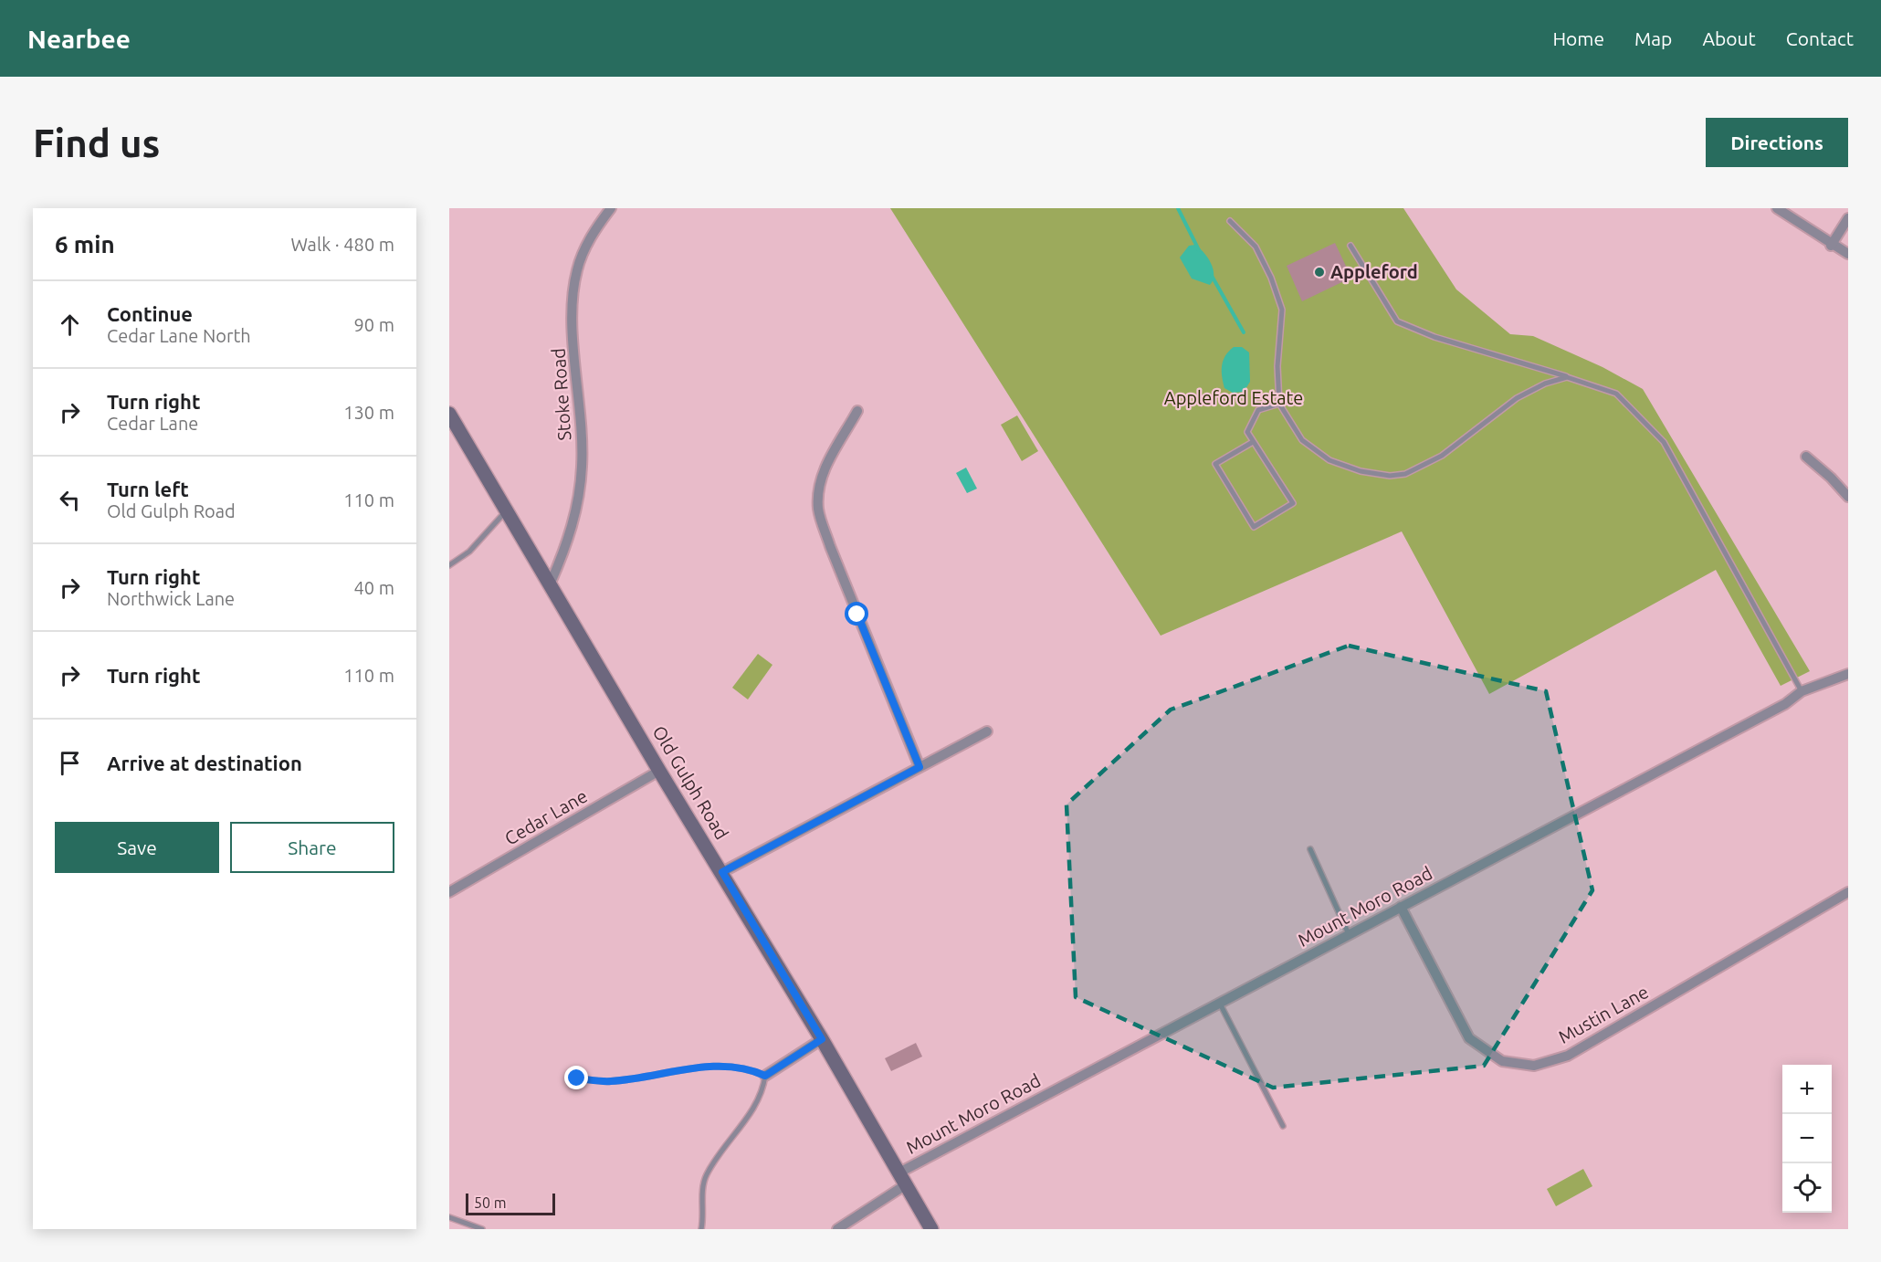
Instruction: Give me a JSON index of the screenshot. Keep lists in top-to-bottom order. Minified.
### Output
{"streets":{"street":["Stoke Road","Old Gulph Road","Cedar Lane","Mount Moro Road","Mustin Lane"]},"crossings":[["Stoke Road","Old Gulph Road"],["Old Gulph Road","Cedar Lane"],["Old Gulph Road","Mount Moro Road"],["Mount Moro Road","Mustin Lane"]],"parks":["Appleford Estate"],"places":["Appleford"],"scale_bar":"50 m","page":{"header":"Nearbee","nav":["Home","Map","About","Contact"],"buttons":["Directions",["Save","Share"]],"title":"Find us","heading":["6 min","Walk · 480 m"],"list":[["Continue","Cedar Lane North","90 m"],["Turn right","Cedar Lane","130 m"],["Turn left","Old Gulph Road","110 m"],["Turn right","Northwick Lane","40 m"],["Turn right","110 m"],"Arrive at destination"],"map_buttons":["+","−"],"scale":"50 m"}}
